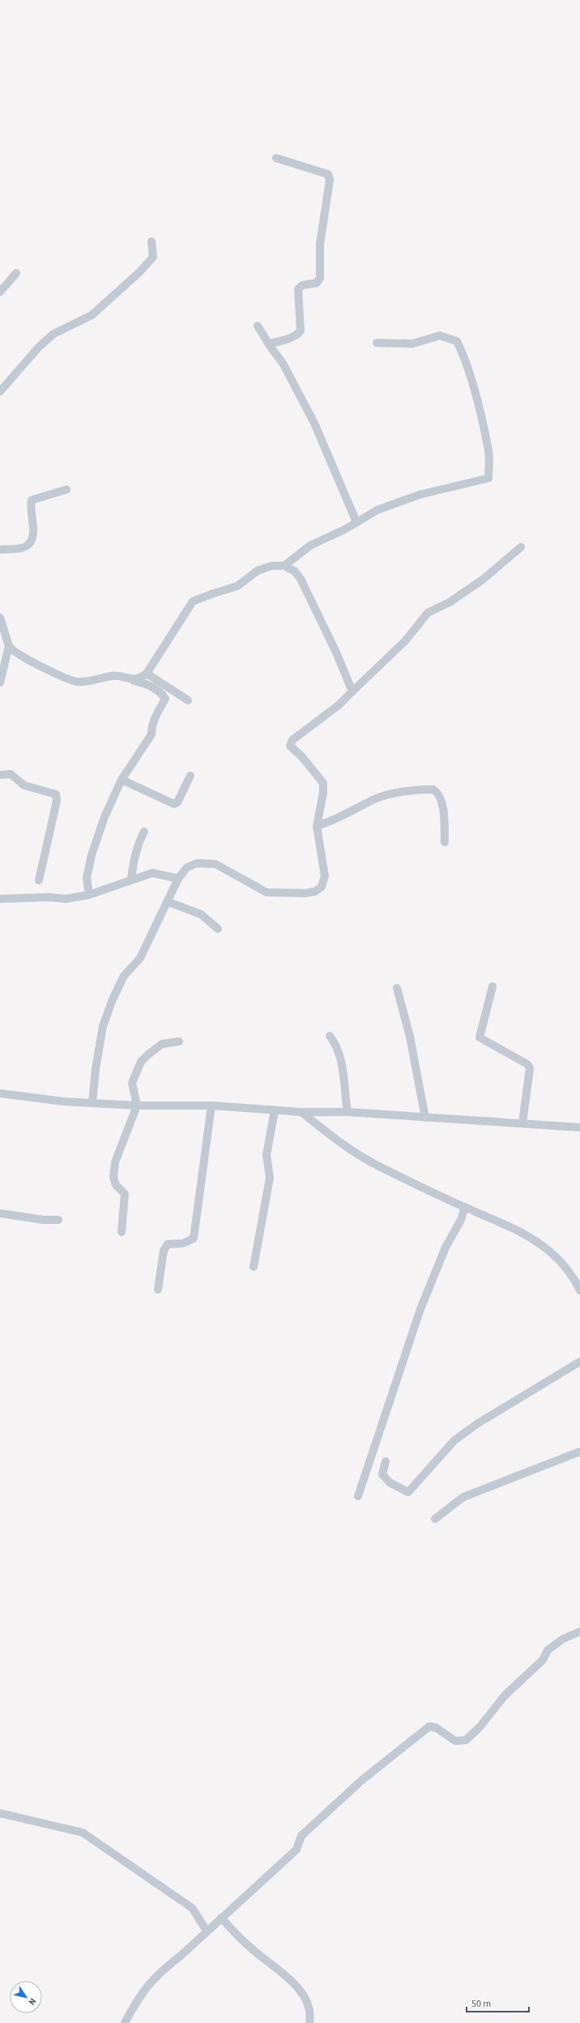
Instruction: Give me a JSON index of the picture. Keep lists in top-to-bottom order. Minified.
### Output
{"scale_bar":"50 m","north":"bottom right"}
